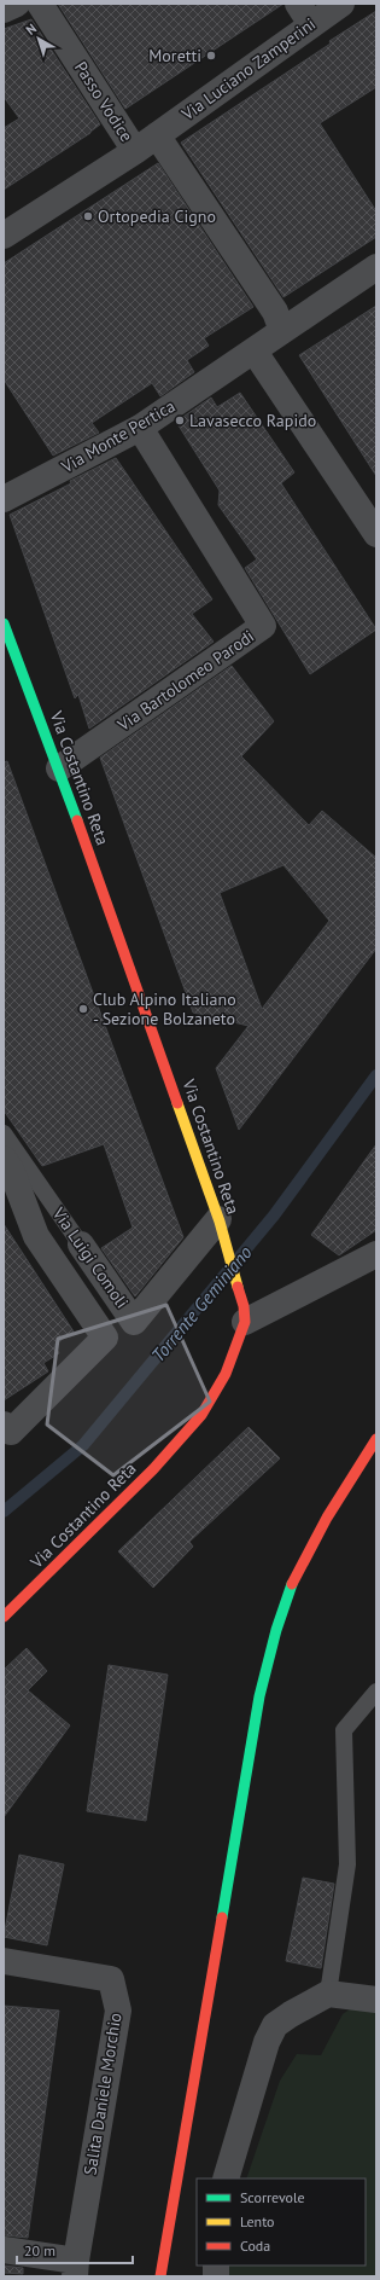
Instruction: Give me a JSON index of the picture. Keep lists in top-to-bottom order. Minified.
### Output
{"streets":{"main road":["Via Costantino Reta"],"street":["Via Luciano Zamperini","Passo Vodice","Via Monte Pertica","Via Bartolomeo Parodi","Via Luigi Comoli","Salita Daniele Morchio"]},"crossings":[["Via Luciano Zamperini","Passo Vodice"],["Via Monte Pertica","Via Bartolomeo Parodi"],["Via Bartolomeo Parodi","Via Costantino Reta"],["Via Costantino Reta","Via Luigi Comoli"]],"water":["Torrente Geminiano"],"places":["Moretti","Ortopedia Cigno","Lavasecco Rapido","Club Alpino Italiano - Sezione Bolzaneto"],"legend":["Scorrevole","Lento","Coda"],"scale_bar":"20 m","north":"top left"}
